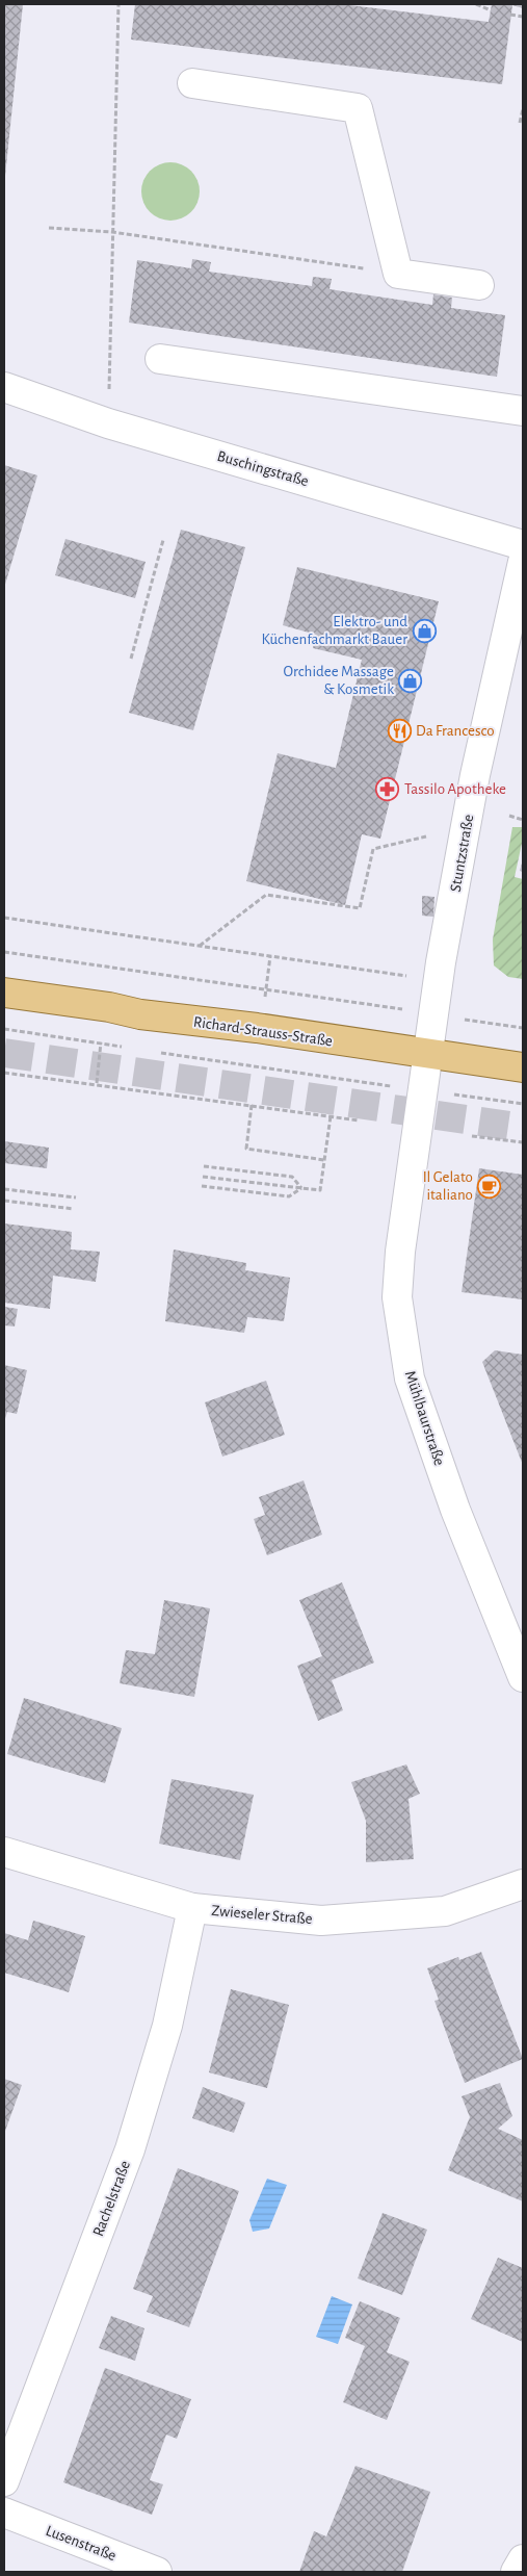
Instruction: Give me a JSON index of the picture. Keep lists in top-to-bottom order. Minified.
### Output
{"streets":{"main road":["Richard-Strauss-Straße"],"street":["Buschingstraße","Stuntzstraße","Mühlbaurstraße","Zwieseler Straße","Rachelstraße","Lusenstraße"]},"crossings":[["Stuntzstraße","Richard-Strauss-Straße"],["Stuntzstraße","Mühlbaurstraße"],["Richard-Strauss-Straße","Mühlbaurstraße"],["Zwieseler Straße","Rachelstraße"]],"places":{"shop":["Elektro- und Küchenfachmarkt Bauer","Orchidee Massage & Kosmetik"],"restaurant":["Da Francesco"],"pharmacy":["Tassilo Apotheke"],"cafe":["Il Gelato italiano"]}}
